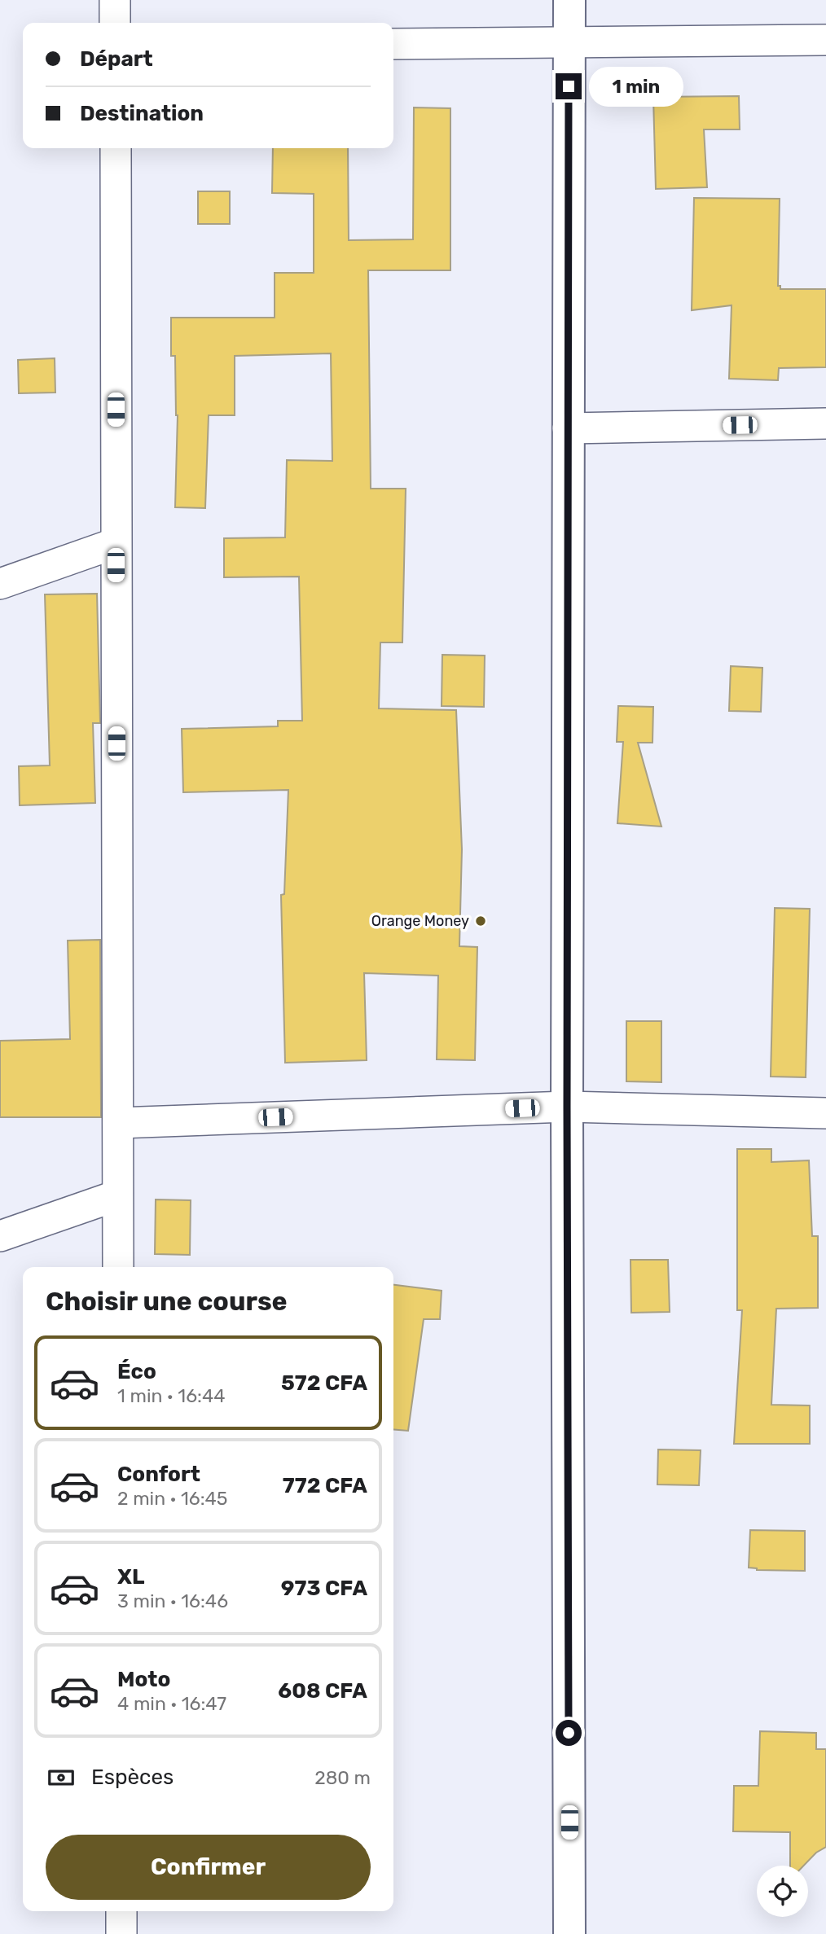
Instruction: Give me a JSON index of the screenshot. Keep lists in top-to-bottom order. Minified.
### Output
{"places":["Orange Money"],"page":{"banner":["Départ","Destination"],"bubble":"1 min","heading":"Choisir une course","list":[{"name":"Éco","note":"1 min · 16:44","value":"572 CFA"},{"name":"Confort","note":"2 min · 16:45","value":"772 CFA"},{"name":"XL","note":"3 min · 16:46","value":"973 CFA"},{"name":"Moto","note":"4 min · 16:47","value":"608 CFA"}],"pay":["Espèces","280 m"],"buttons":"Confirmer"}}
